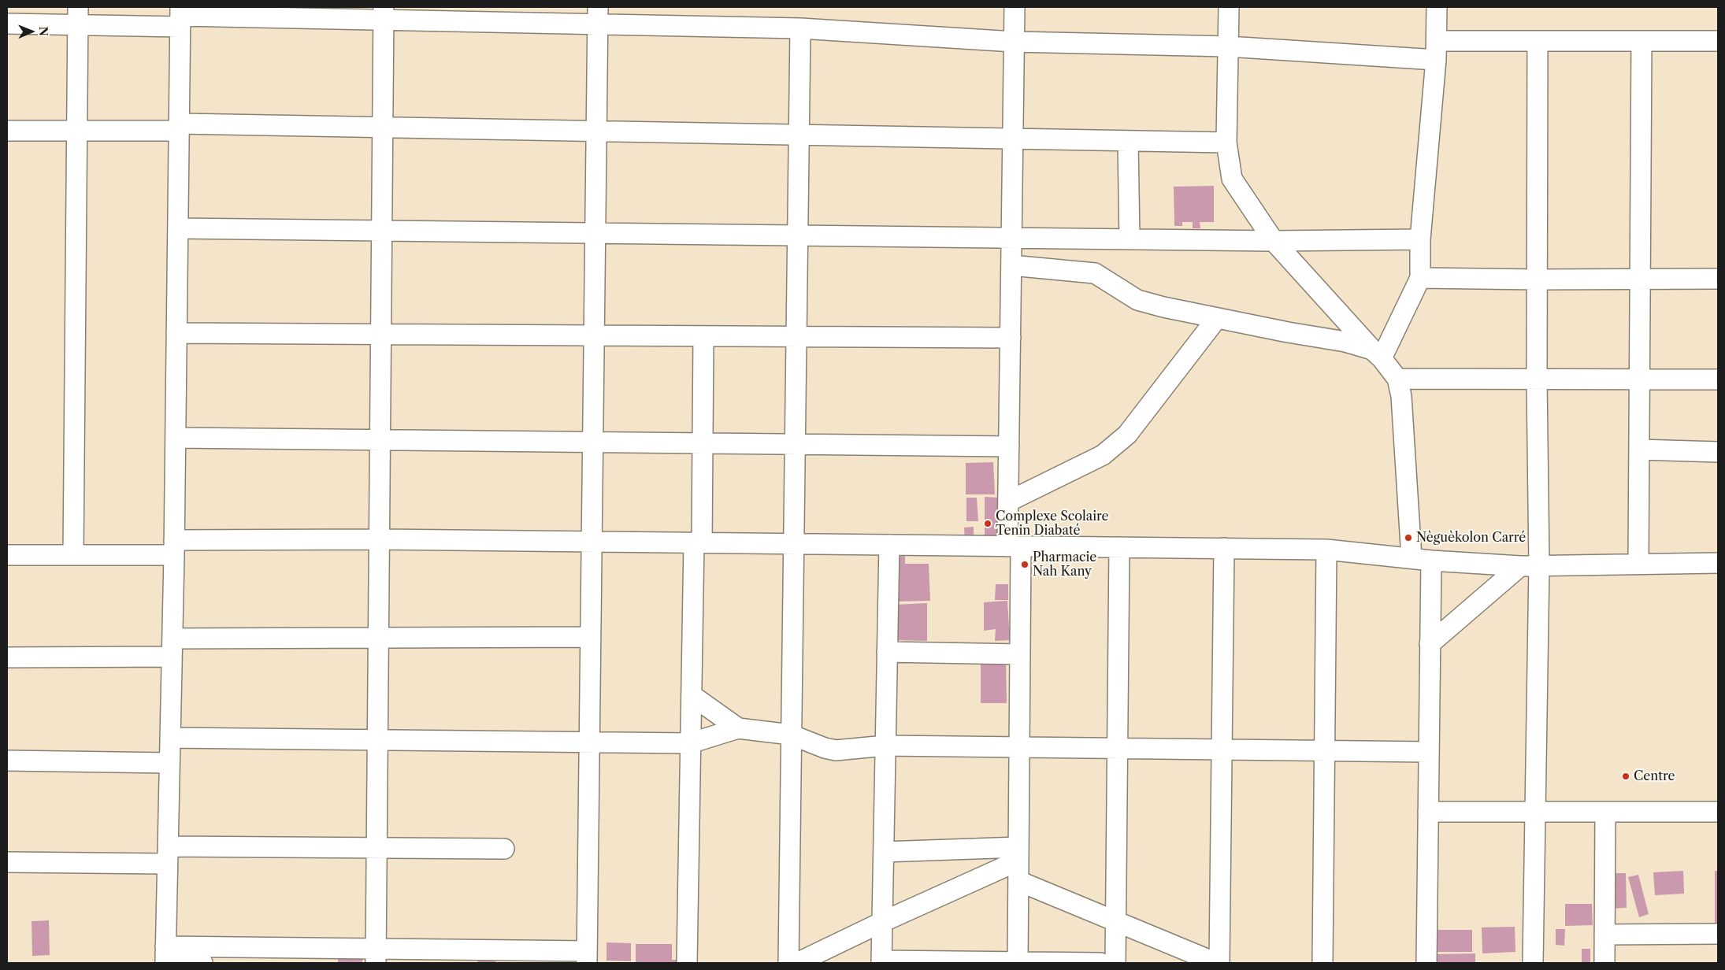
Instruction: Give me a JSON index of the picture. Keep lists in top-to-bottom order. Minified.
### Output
{"places":["Complexe Scolaire Tenin Diabaté","Nèguèkolon Carré","Pharmacie Nah Kany","Centre"],"north":"right"}
